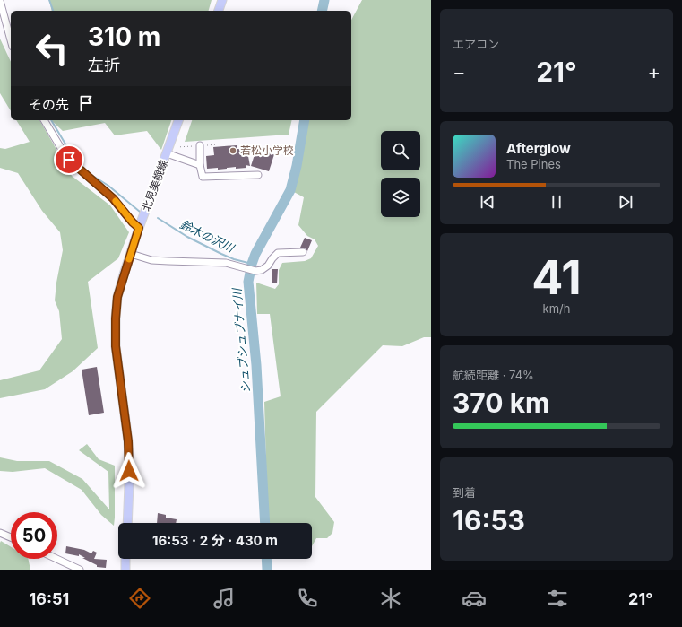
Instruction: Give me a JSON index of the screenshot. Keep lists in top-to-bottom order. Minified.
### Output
{"streets":{"main road":["北見美幌線"]},"water":["鈴木の沢川","シュブシュブナイ川"],"places":["若松小学校"],"page":{"tile":["エアコン",["41","km/h"],["航続距離 · 74%","370 km"],["到着","16:53"]],"turn":["310 m","左折"],"heat":["−","21°","+"],"then":"その先","song":["Afterglow","The Pines"],"limit":"50","trip":"16:53 · 2 分 · 430 m","tabs":["16:51","21°"]}}
